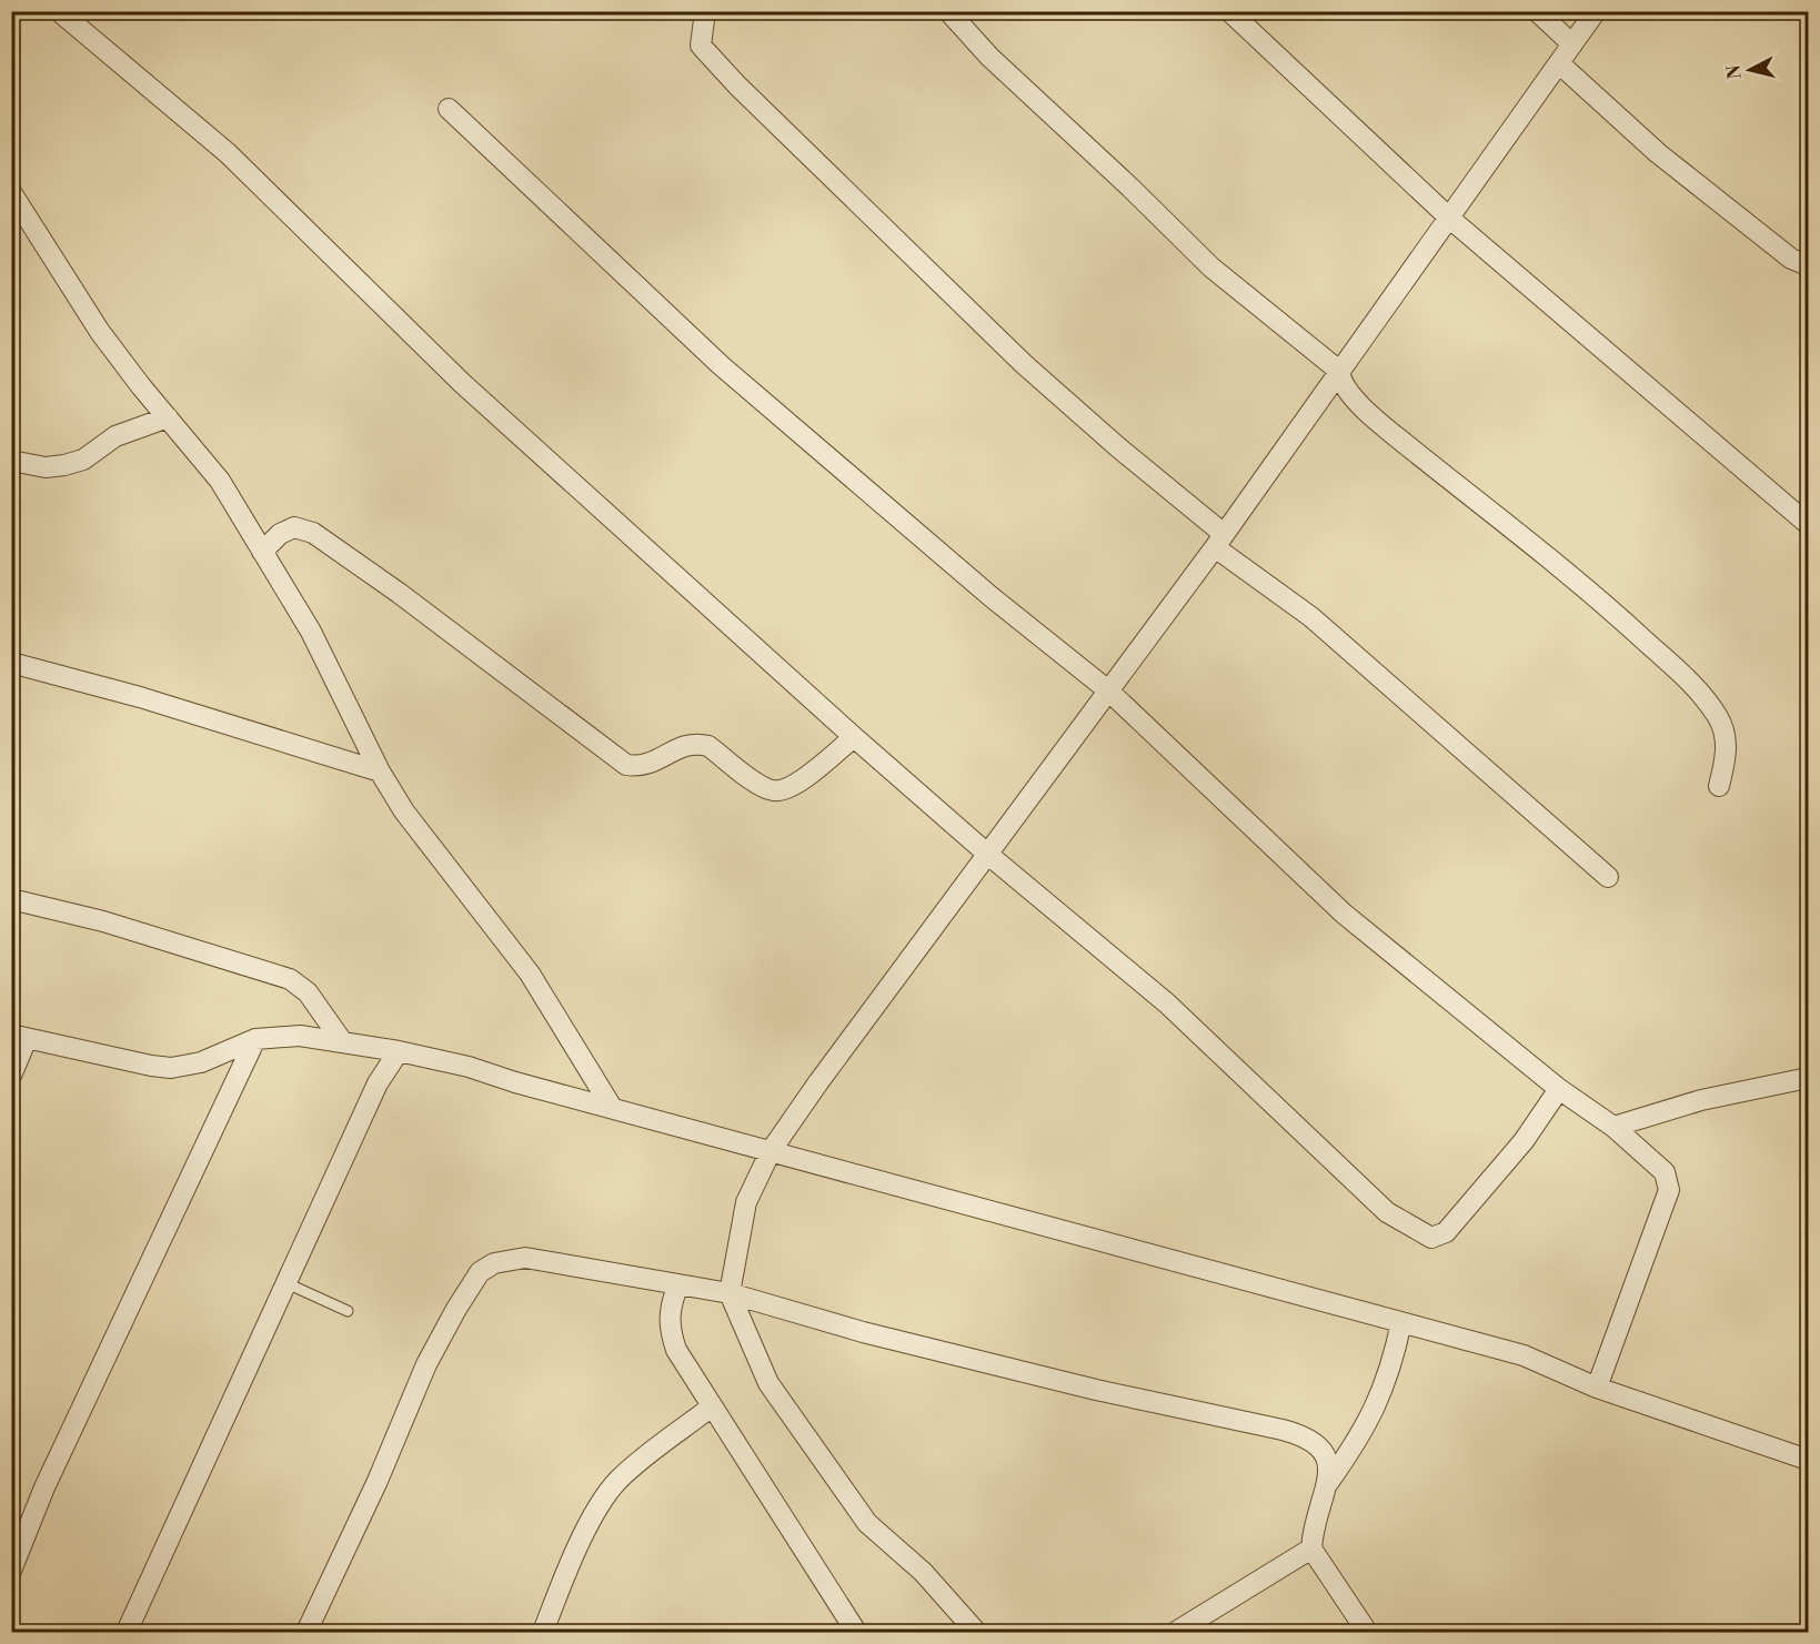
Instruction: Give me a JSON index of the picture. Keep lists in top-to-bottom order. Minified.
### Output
{"north":"left"}
